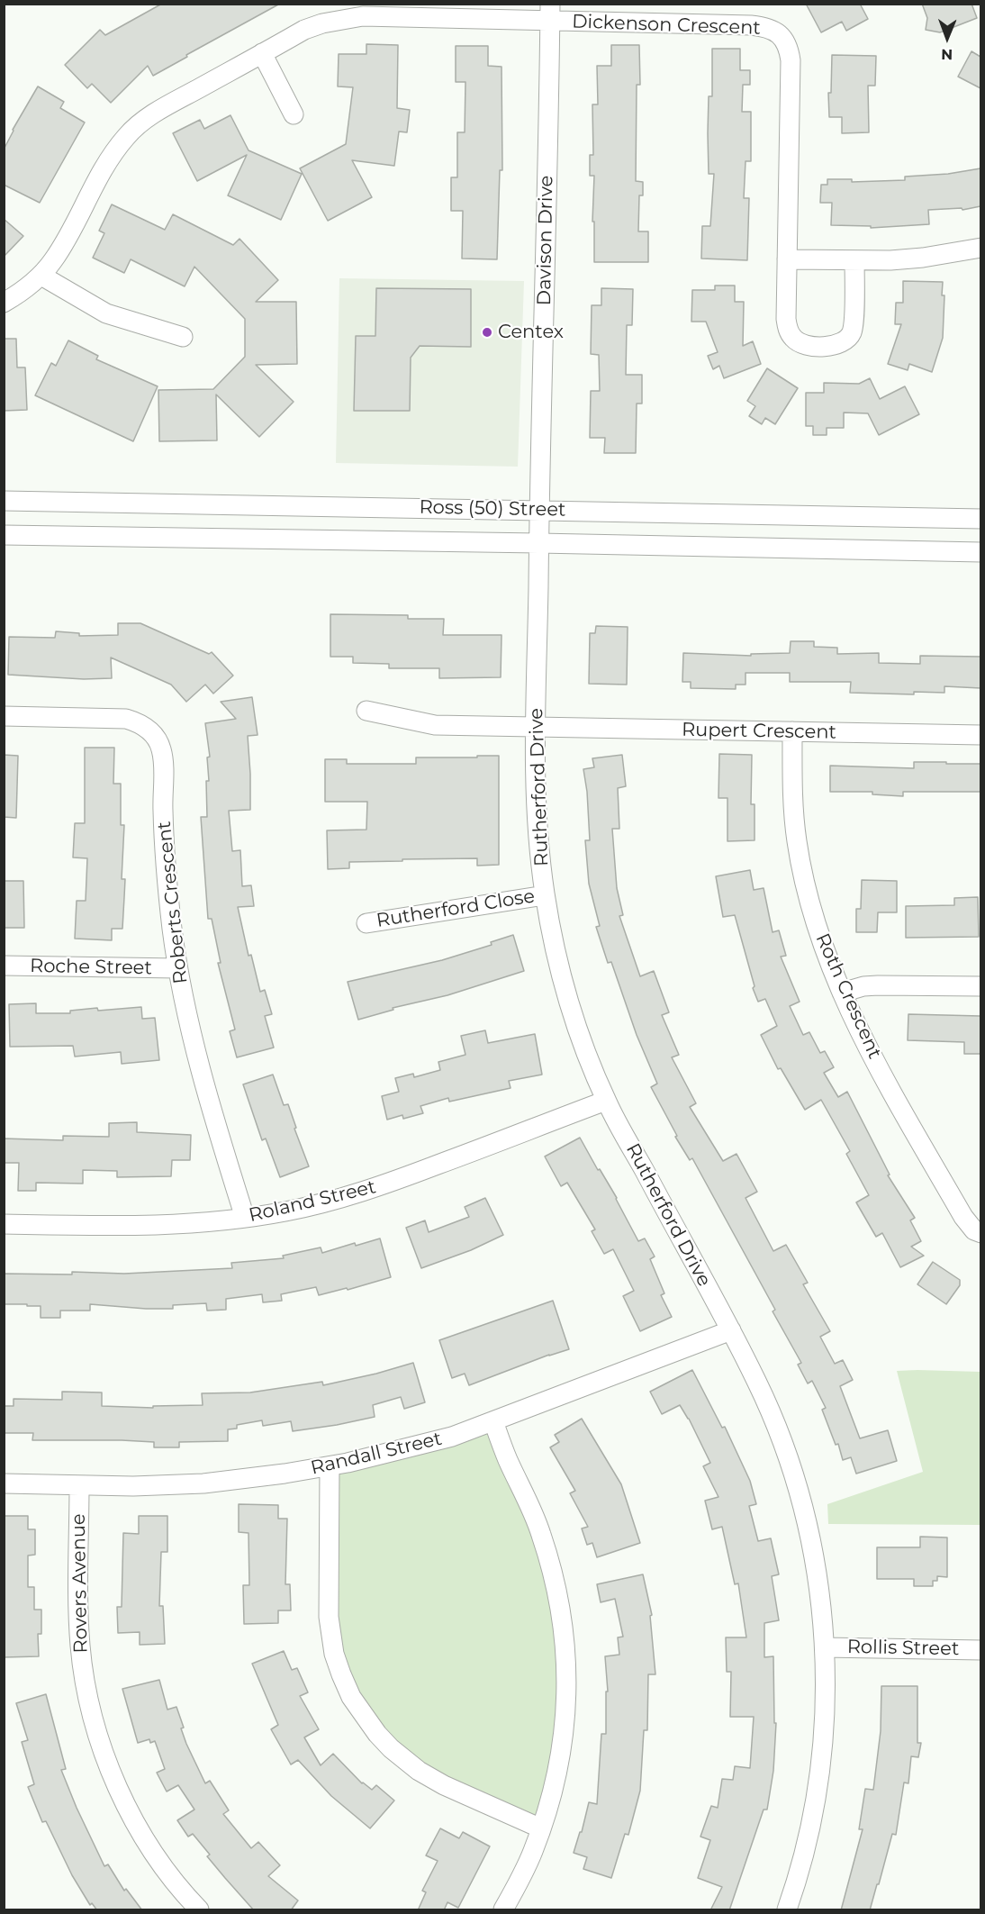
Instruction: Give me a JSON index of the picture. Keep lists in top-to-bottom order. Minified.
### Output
{"streets":{"street":["Dickenson Crescent","Davison Drive","Ross (50) Street","Rupert Crescent","Rutherford Drive","Roberts Crescent","Rutherford Close","Roche Street","Roth Crescent","Roland Street","Randall Street","Rovers Avenue","Rollis Street"]},"crossings":[["Dickenson Crescent","Davison Drive"],["Davison Drive","Ross (50) Street"],["Davison Drive","Rutherford Drive"],["Ross (50) Street","Rutherford Drive"],["Rupert Crescent","Rutherford Drive"],["Rupert Crescent","Roth Crescent"],["Rutherford Drive","Rutherford Close"],["Rutherford Drive","Roland Street"],["Rutherford Drive","Randall Street"],["Rutherford Drive","Rollis Street"],["Roberts Crescent","Roche Street"],["Roberts Crescent","Roland Street"],["Randall Street","Rovers Avenue"]],"places":["Centex"],"north":"bottom"}
